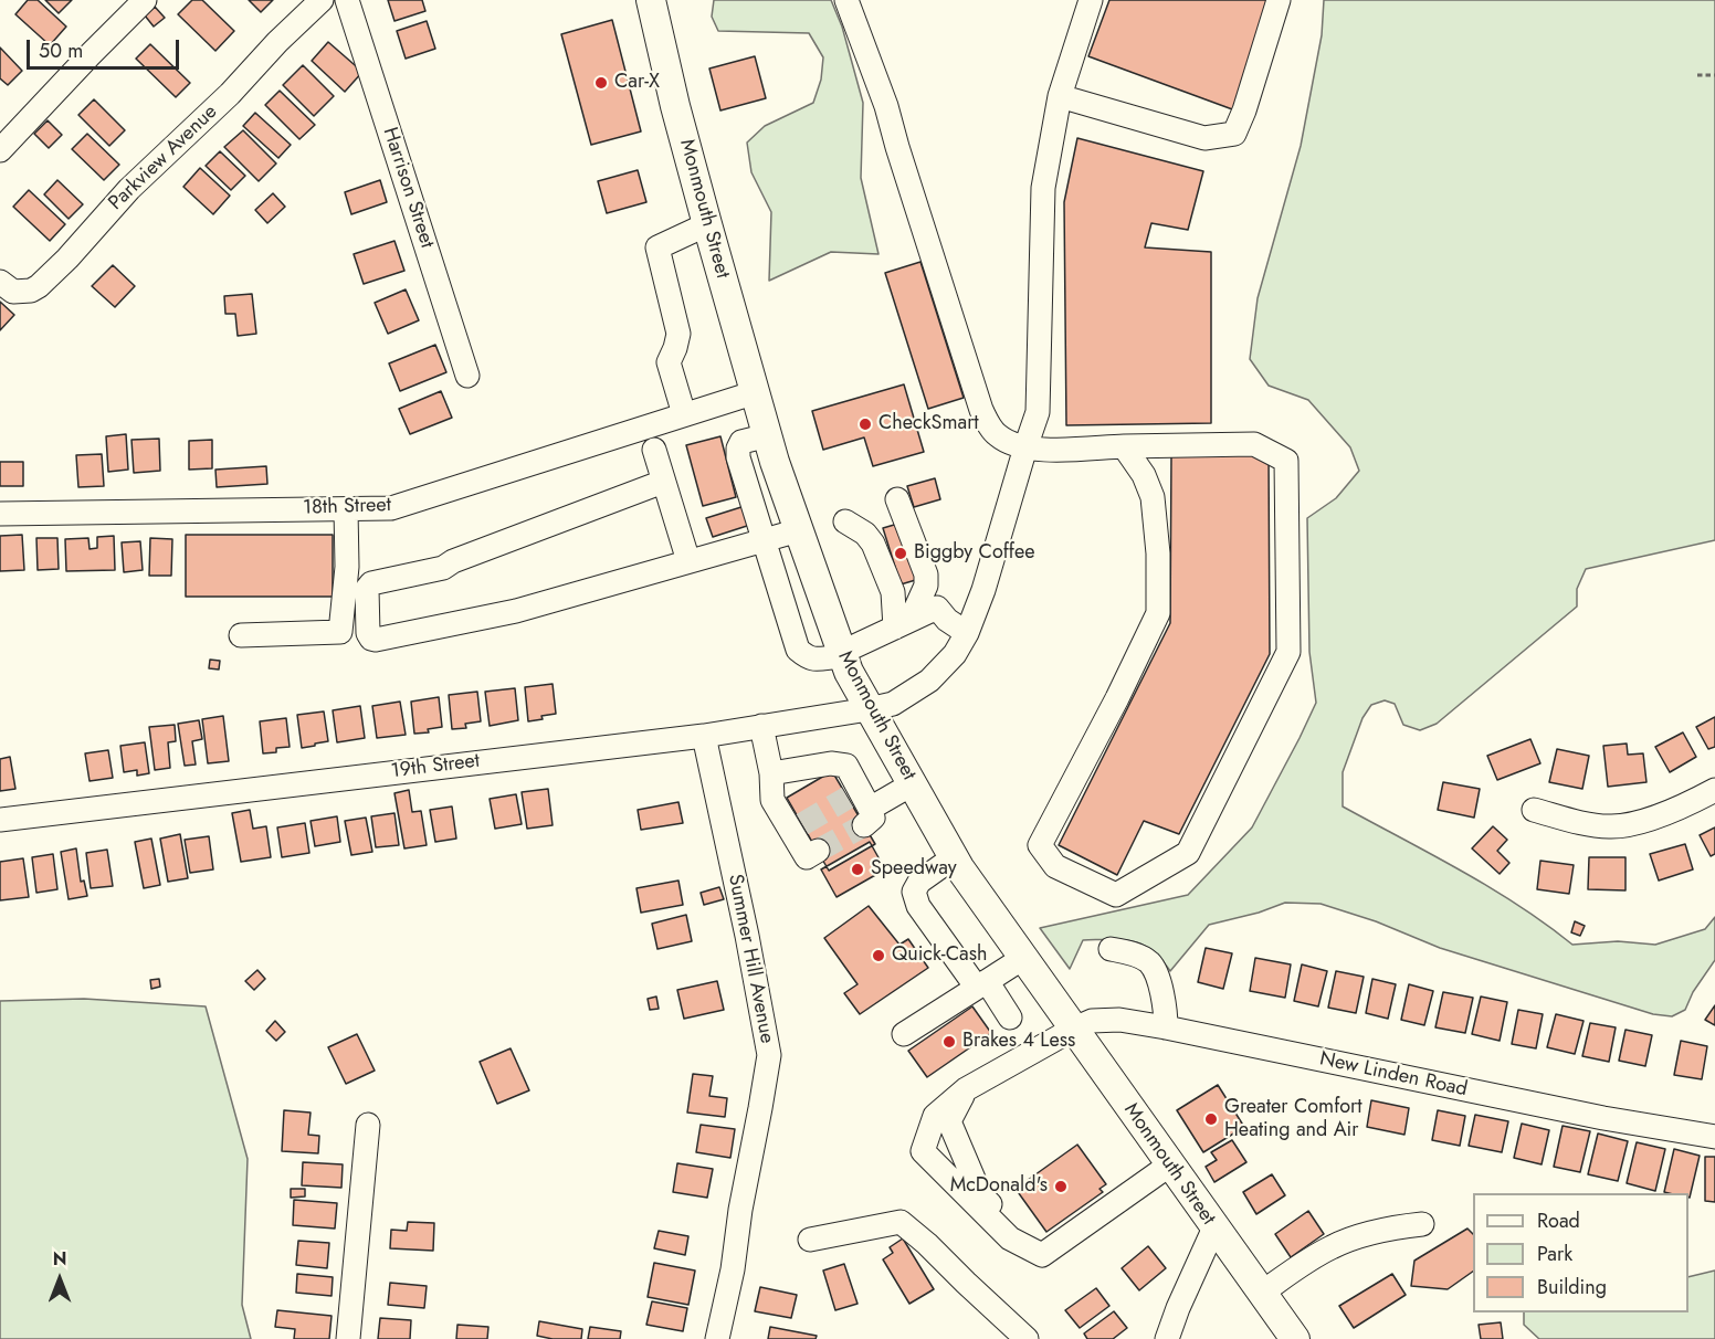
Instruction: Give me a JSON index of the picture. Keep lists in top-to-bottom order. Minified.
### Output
{"streets":{"main road":["Monmouth Street"],"street":["Parkview Avenue","Harrison Street","18th Street","19th Street","Summer Hill Avenue","New Linden Road"]},"crossings":[["Monmouth Street","18th Street"],["Monmouth Street","19th Street"],["Monmouth Street","New Linden Road"],["19th Street","Summer Hill Avenue"]],"places":["Car-X","CheckSmart","Biggby Coffee","Speedway","Quick-Cash","Brakes 4 Less","Greater Comfort Heating and Air","McDonald's"],"legend":["Road","Park","Building"],"scale_bar":"50 m","north":"top"}
